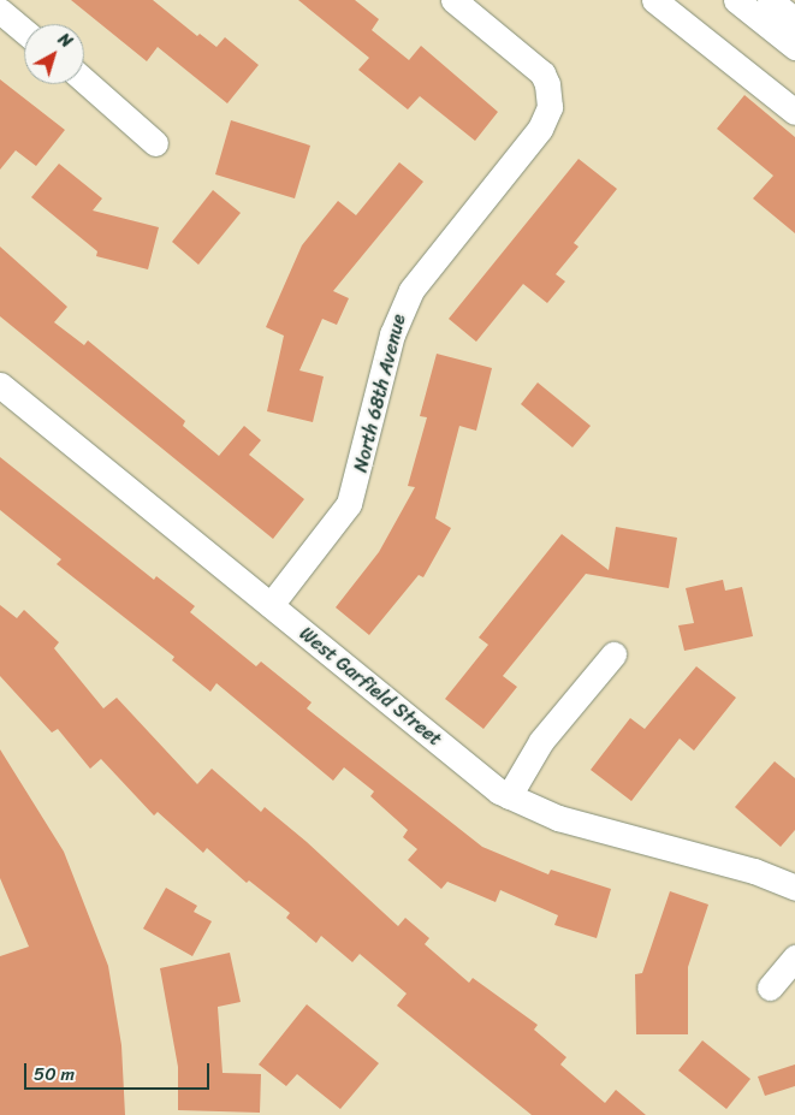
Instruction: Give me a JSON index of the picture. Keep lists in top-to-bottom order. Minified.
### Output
{"streets":{"street":["North 68th Avenue","West Garfield Street"]},"crossings":[["North 68th Avenue","West Garfield Street"]],"scale_bar":"50 m","north":"top right"}
